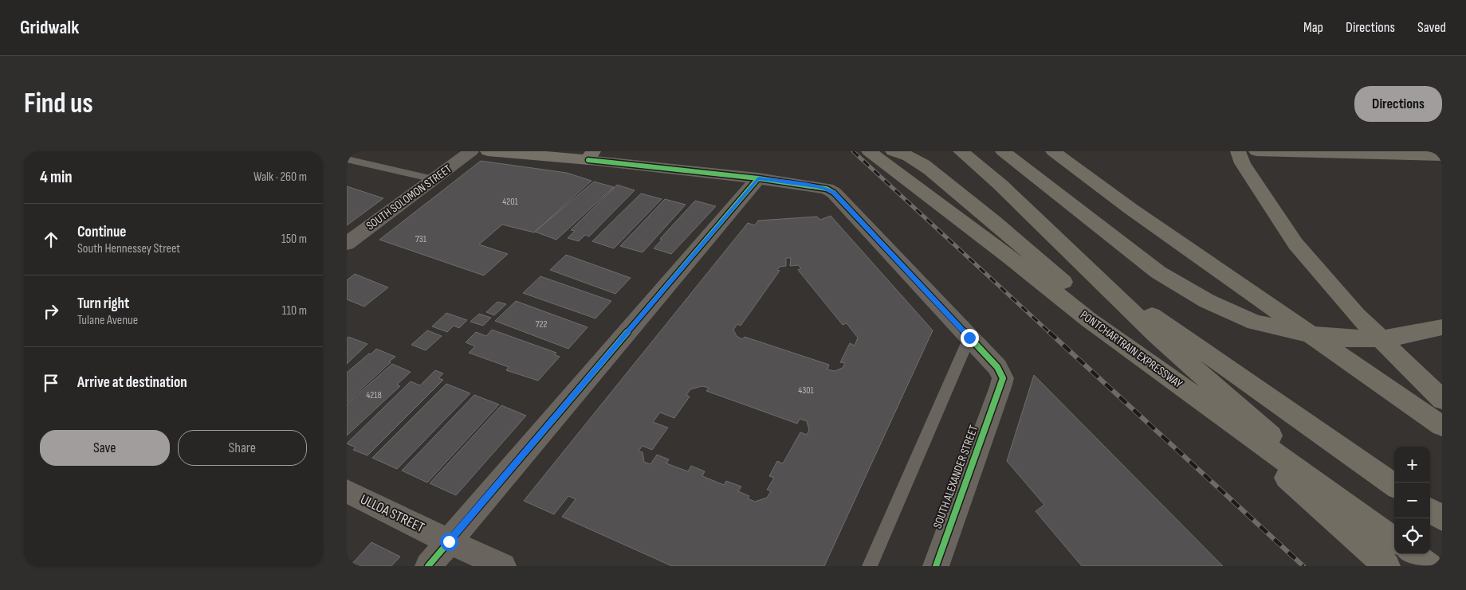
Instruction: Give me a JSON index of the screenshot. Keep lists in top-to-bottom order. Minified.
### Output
{"streets":{"highway":["PONTCHARTRAIN EXPRESSWAY"],"street":["SOUTH SOLOMON STREET","SOUTH ALEXANDER STREET","ULLOA STREET"]},"house_numbers":["4201","731","722","4301","4218"],"page":{"header":"Gridwalk","nav":["Map","Directions","Saved"],"buttons":["Directions",["Save","Share"]],"title":"Find us","heading":["4 min","Walk · 260 m"],"list":[["Continue","South Hennessey Street","150 m"],["Turn right","Tulane Avenue","110 m"],"Arrive at destination"],"map_buttons":["+","−"]}}
